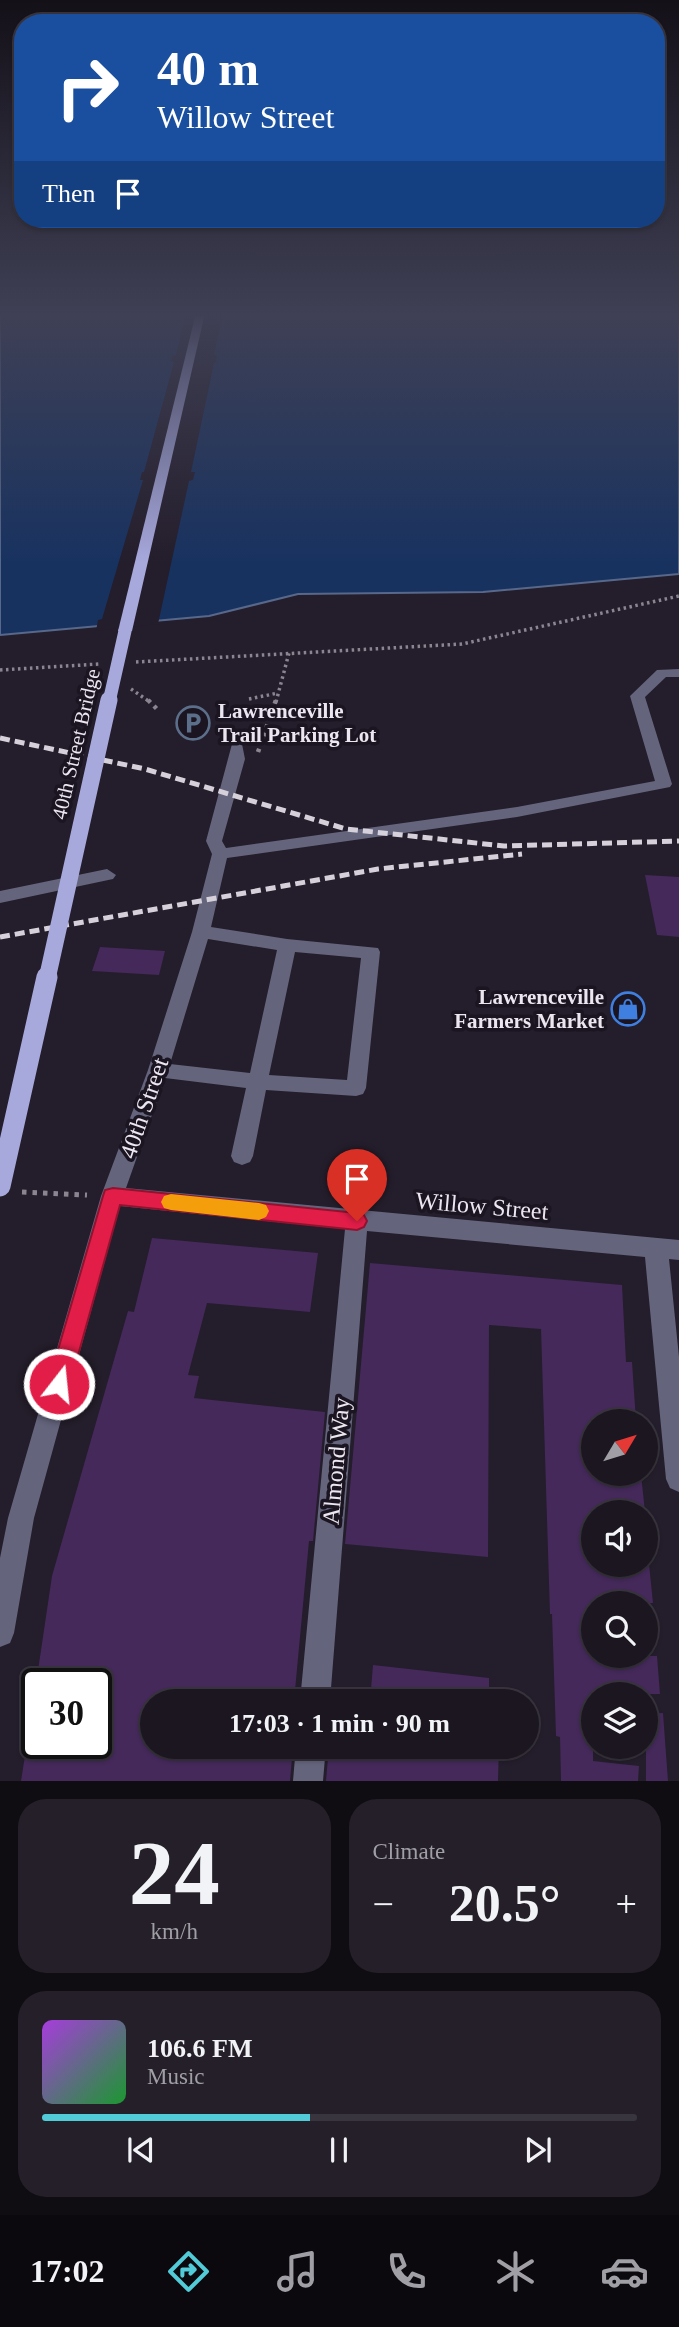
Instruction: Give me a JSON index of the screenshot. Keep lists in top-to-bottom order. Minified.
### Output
{"streets":{"main road":["40th Street Bridge"],"street":["40th Street","Willow Street","Almond Way"]},"crossings":[["40th Street","Willow Street"],["Willow Street","Almond Way"]],"places":{"parking":["Lawrenceville Trail Parking Lot"],"shop":["Lawrenceville Farmers Market"]},"north":"top right","page":{"turn":["40 m","Willow Street"],"then":"Then","limit":"30","trip":"17:03 · 1 min · 90 m","tile":[["24","km/h"],"Climate"],"heat":["−","20.5°","+"],"song":["106.6 FM","Music"],"tabs":"17:02"}}
